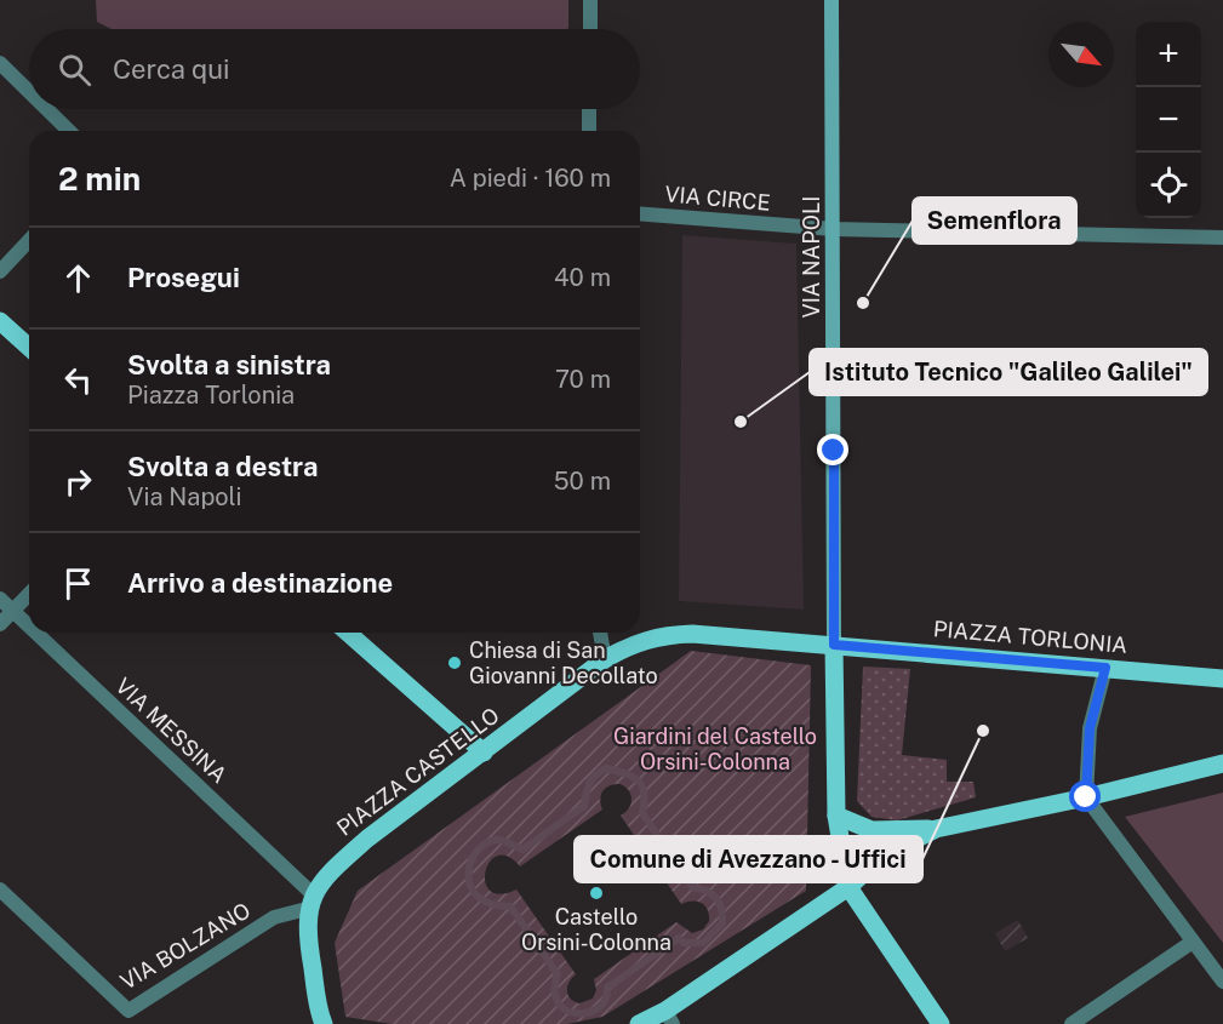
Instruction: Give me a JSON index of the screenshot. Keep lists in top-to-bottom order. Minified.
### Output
{"streets":{"main road":["VIA NAPOLI","PIAZZA TORLONIA","PIAZZA CASTELLO"],"street":["VIA CIRCE","VIA MESSINA","VIA BOLZANO"]},"crossings":[["VIA CIRCE","VIA NAPOLI"],["VIA NAPOLI","PIAZZA TORLONIA"],["VIA NAPOLI","PIAZZA CASTELLO"],["PIAZZA TORLONIA","PIAZZA CASTELLO"],["VIA MESSINA","PIAZZA CASTELLO"],["VIA MESSINA","VIA BOLZANO"],["PIAZZA CASTELLO","VIA BOLZANO"]],"parks":["Giardini del Castello Orsini-Colonna"],"places":["Semenflora","Istituto Tecnico \"Galileo Galilei\"","Chiesa di San Giovanni Decollato","Comune di Avezzano - Uffici","Castello Orsini-Colonna"],"north":"bottom right","page":{"map_buttons":["+","−"],"search":"Cerca qui","heading":["2 min","A piedi · 160 m"],"list":[["Prosegui","40 m"],["Svolta a sinistra","Piazza Torlonia","70 m"],["Svolta a destra","Via Napoli","50 m"],"Arrivo a destinazione"]}}
